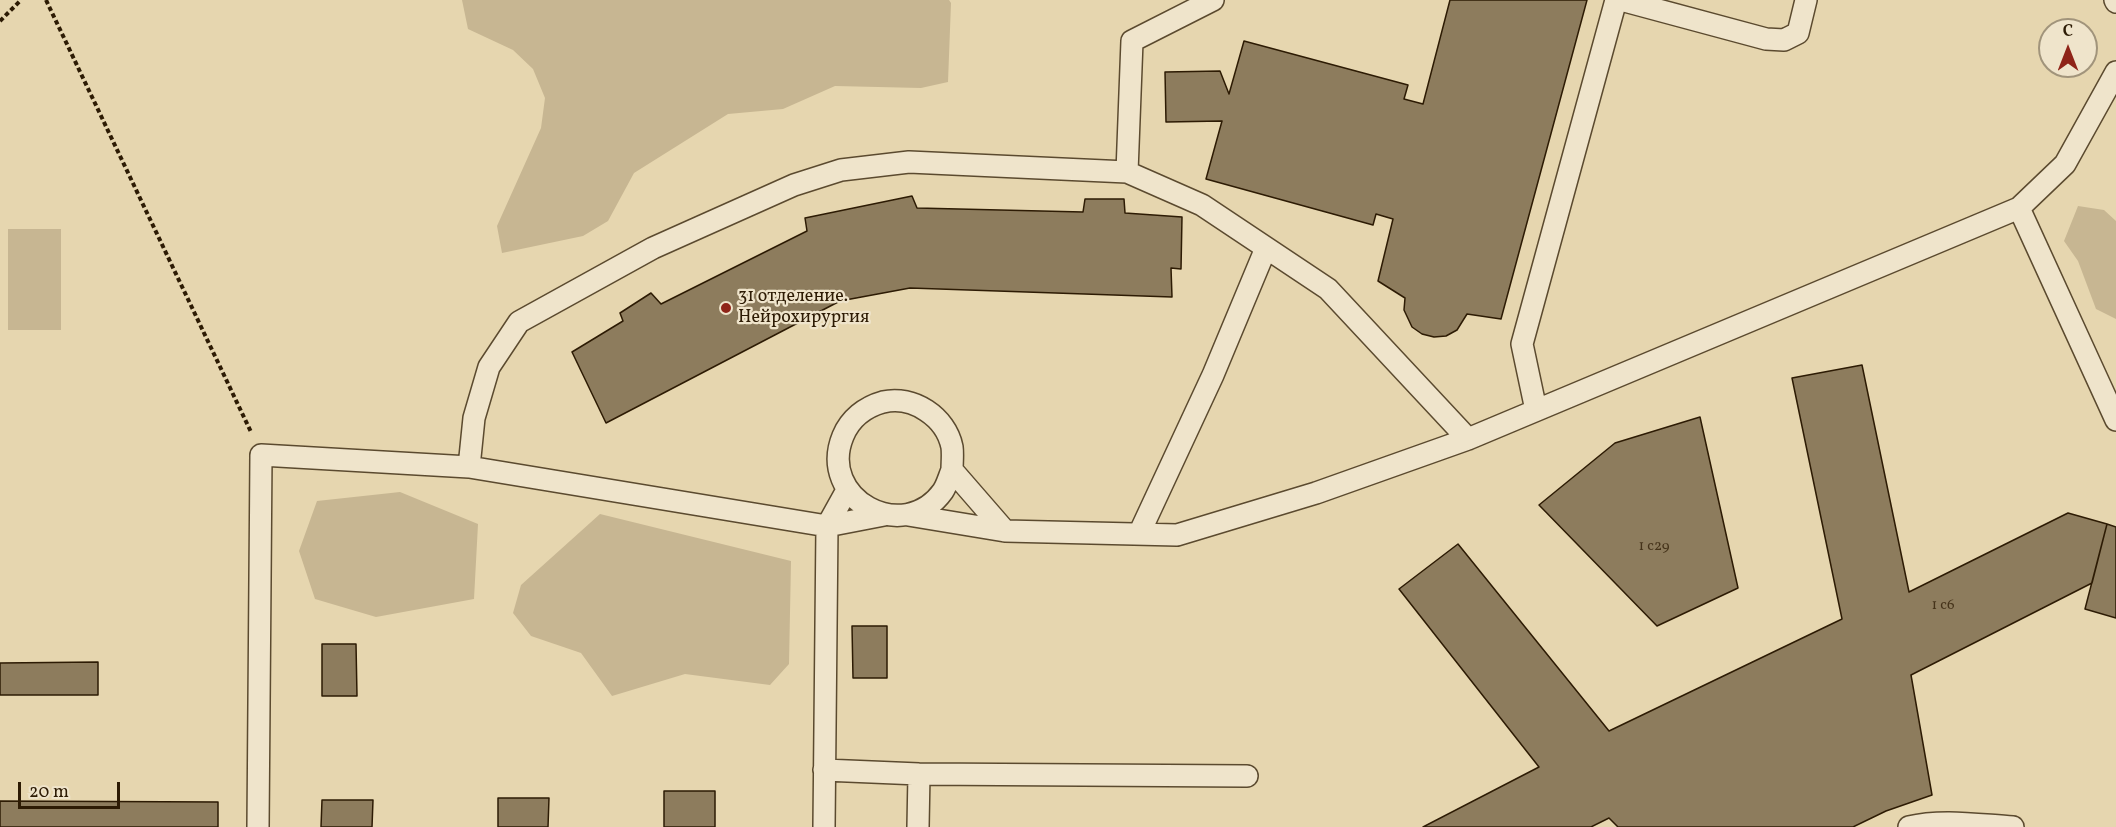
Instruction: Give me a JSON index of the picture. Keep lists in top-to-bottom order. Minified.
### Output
{"places":["31 отделение. Нейрохирургия"],"house_numbers":["1 с29","1 с6"],"scale_bar":"20 m","north":"top"}
